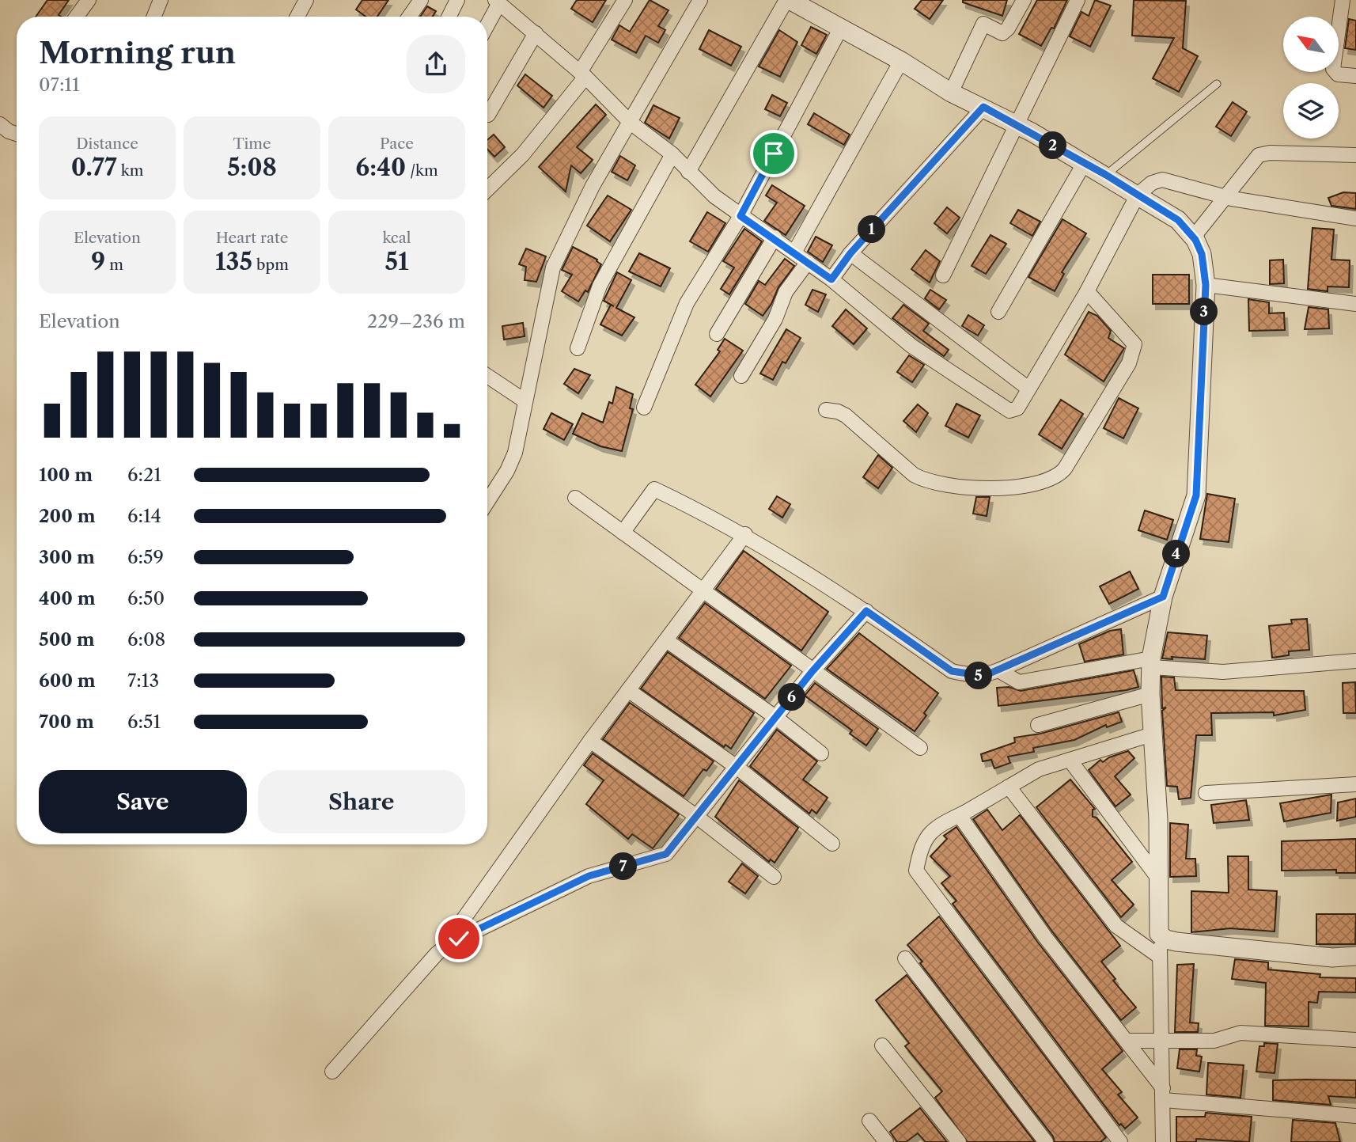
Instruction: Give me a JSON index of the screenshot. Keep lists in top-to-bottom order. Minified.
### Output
{"north":"top left","page":{"heading":["Morning run","07:11"],"stats":[["Distance","0.77 km"],["Time","5:08"],["Pace","6:40 /km"],["Elevation","9 m"],["Heart rate","135 bpm"],["kcal","51"]],"pins":["2","1","3","4","5","6","7"],"chart":["Elevation","229–236 m"],"list":[{"name":"100 m","note":"6:21"},{"name":"200 m","note":"6:14"},{"name":"300 m","note":"6:59"},{"name":"400 m","note":"6:50"},{"name":"500 m","note":"6:08"},{"name":"600 m","note":"7:13"},{"name":"700 m","note":"6:51"}],"buttons":["Save","Share"]}}
